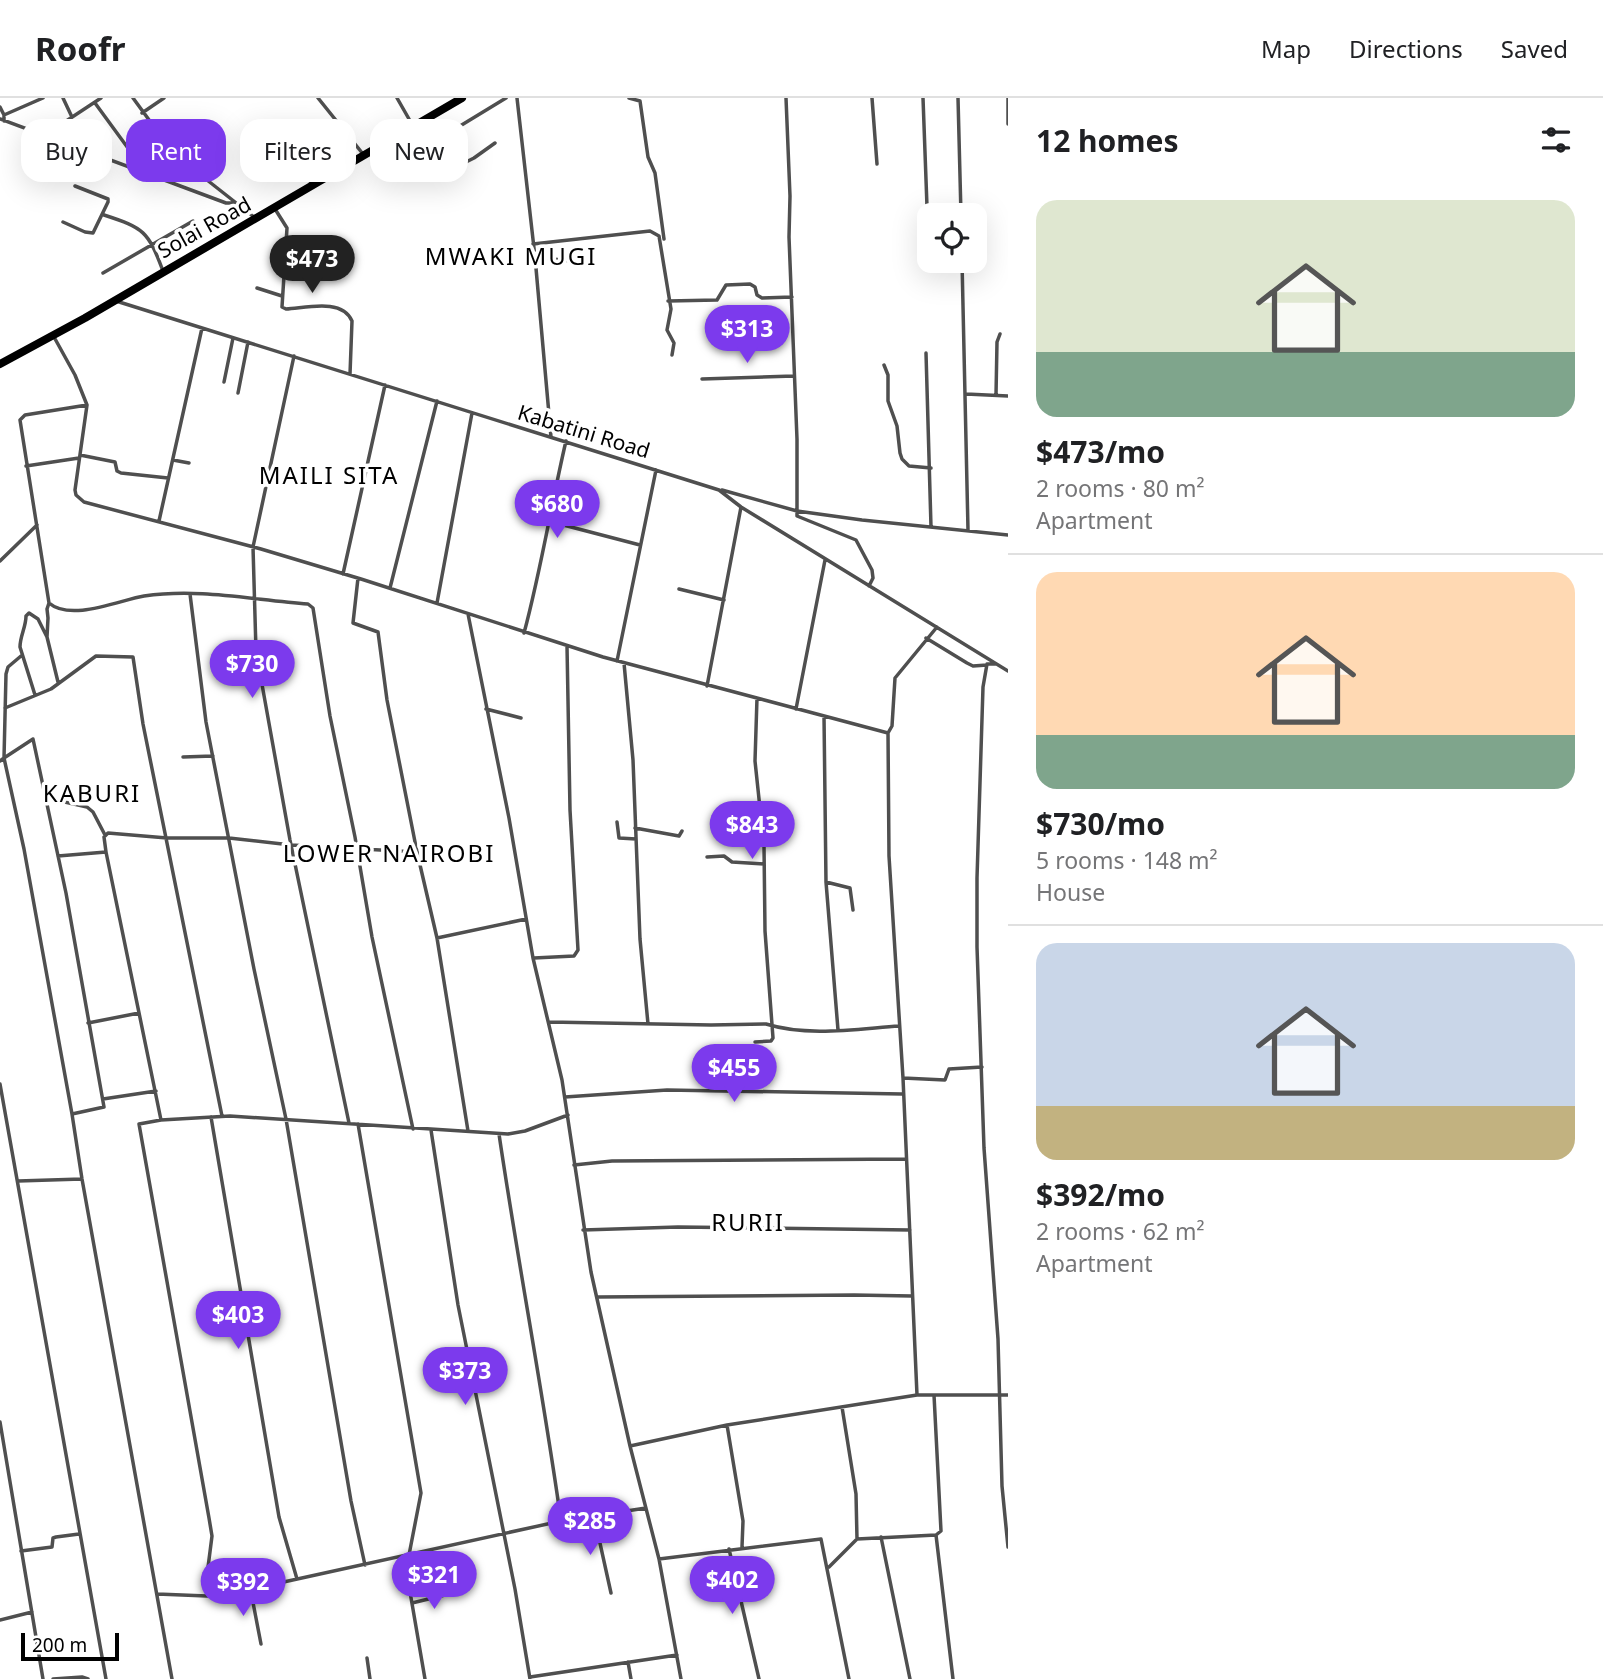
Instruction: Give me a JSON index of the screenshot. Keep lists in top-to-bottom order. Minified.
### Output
{"streets":{"highway":["Solai Road"],"street":["Kabatini Road"]},"crossings":[["Solai Road","Kabatini Road"]],"districts":["MWAKI MUGI","MAILI SITA","KABURI","LOWER NAIROBI","RURII"],"scale_bar":"200 m","page":{"header":"Roofr","nav":["Map","Directions","Saved"],"heading":"12 homes","chip":["Buy","Rent","Filters","New"],"list":[{"name":"$473/mo","note":"2 rooms · 80 m² · Apartment"},{"name":"$730/mo","note":"5 rooms · 148 m² · House"},{"name":"$392/mo","note":"2 rooms · 62 m² · Apartment"}],"price":["$473","$313","$680","$730","$843","$455","$403","$373","$285","$321","$402","$392"],"scale":"200 m"}}
